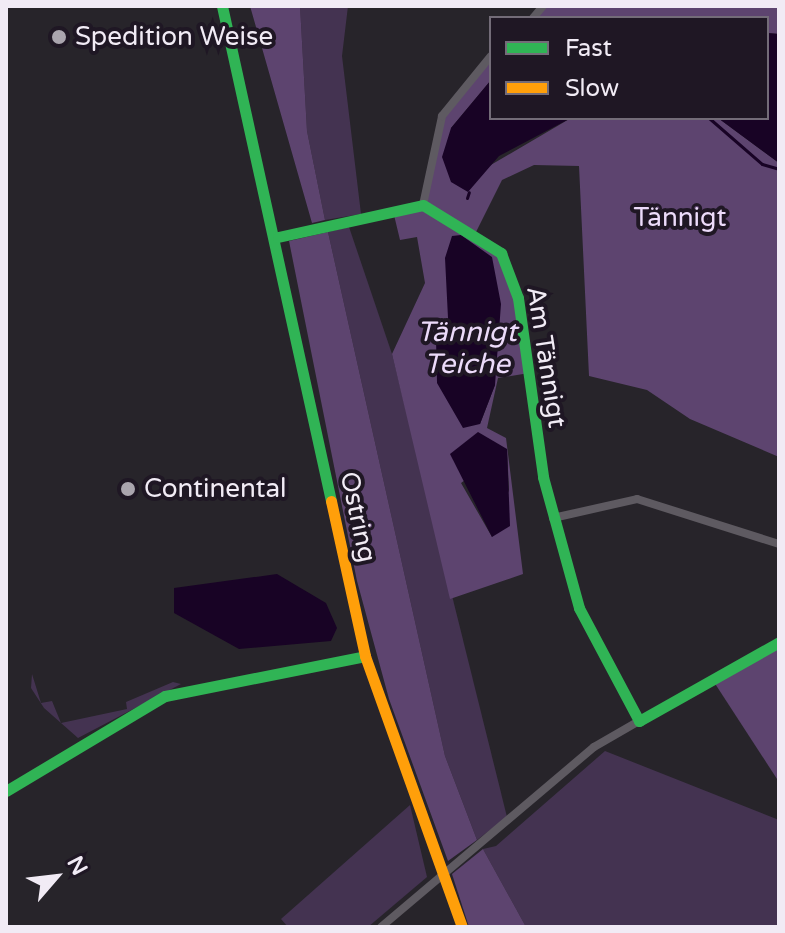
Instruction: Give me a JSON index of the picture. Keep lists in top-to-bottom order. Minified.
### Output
{"streets":{"main road":["Am Tännigt","Ostring"]},"water":["Tännigt Teiche"],"parks":["Tännigt"],"places":["Spedition Weise","Continental"],"legend":["Fast","Slow"],"north":"top right"}
